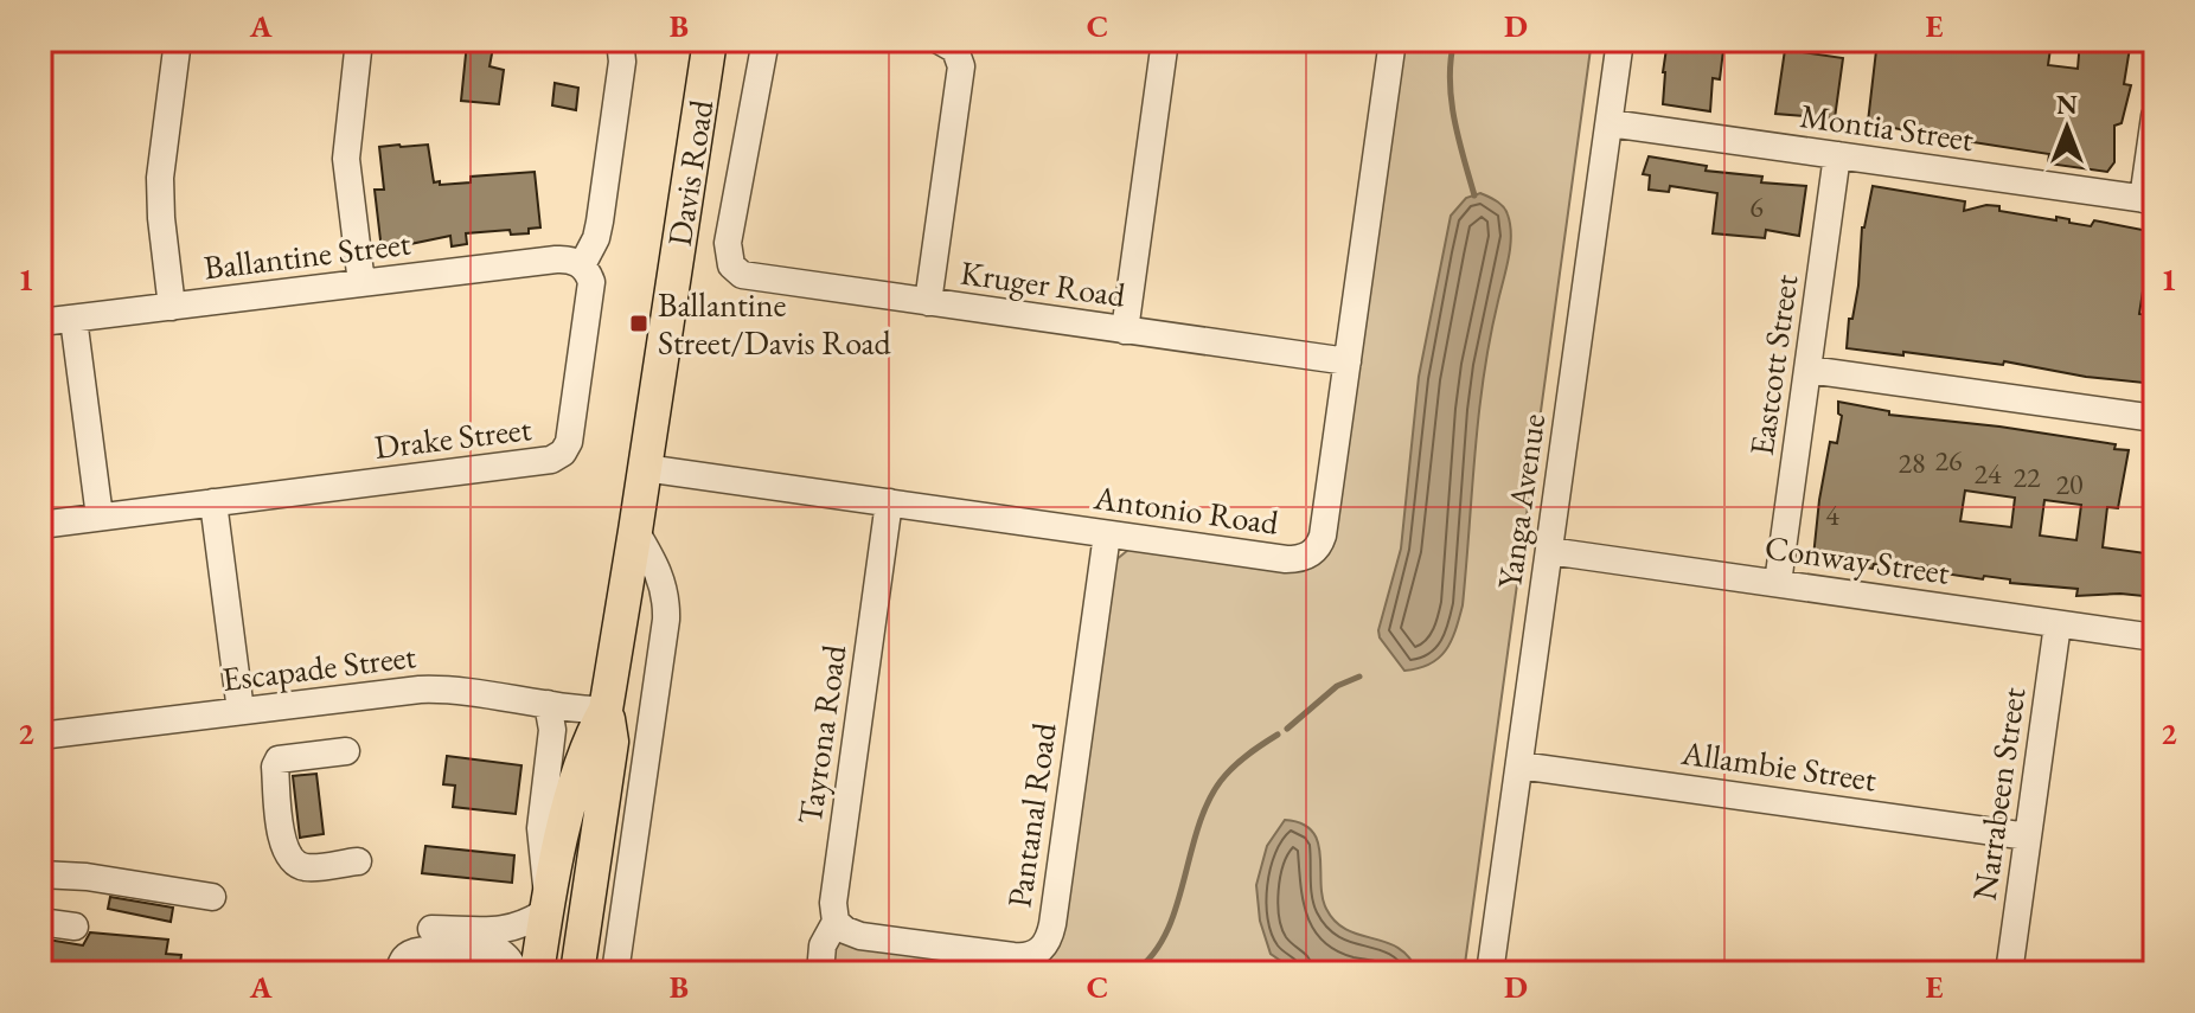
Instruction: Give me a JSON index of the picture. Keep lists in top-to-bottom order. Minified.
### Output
{"streets":{"main road":["Davis Road"],"street":["Montia Street","Ballantine Street","Kruger Road","Eastcott Street","Drake Street","Yanga Avenue","Antonio Road","Conway Street","Escapade Street","Tayrona Road","Allambie Street","Narrabeen Street","Pantanal Road"]},"crossings":[["Montia Street","Eastcott Street"],["Montia Street","Yanga Avenue"],["Davis Road","Antonio Road"],["Davis Road","Escapade Street"],["Ballantine Street","Drake Street"],["Kruger Road","Antonio Road"],["Eastcott Street","Conway Street"],["Yanga Avenue","Conway Street"],["Yanga Avenue","Allambie Street"],["Antonio Road","Tayrona Road"],["Antonio Road","Pantanal Road"],["Conway Street","Narrabeen Street"],["Tayrona Road","Pantanal Road"],["Allambie Street","Narrabeen Street"]],"places":{"transit":["Ballantine Street/Davis Road"]},"house_numbers":["6","26","28","24","22","20","4"],"north":"top","grid":{"columns":["A","B","C","D","E"],"rows":["1","2"]}}
